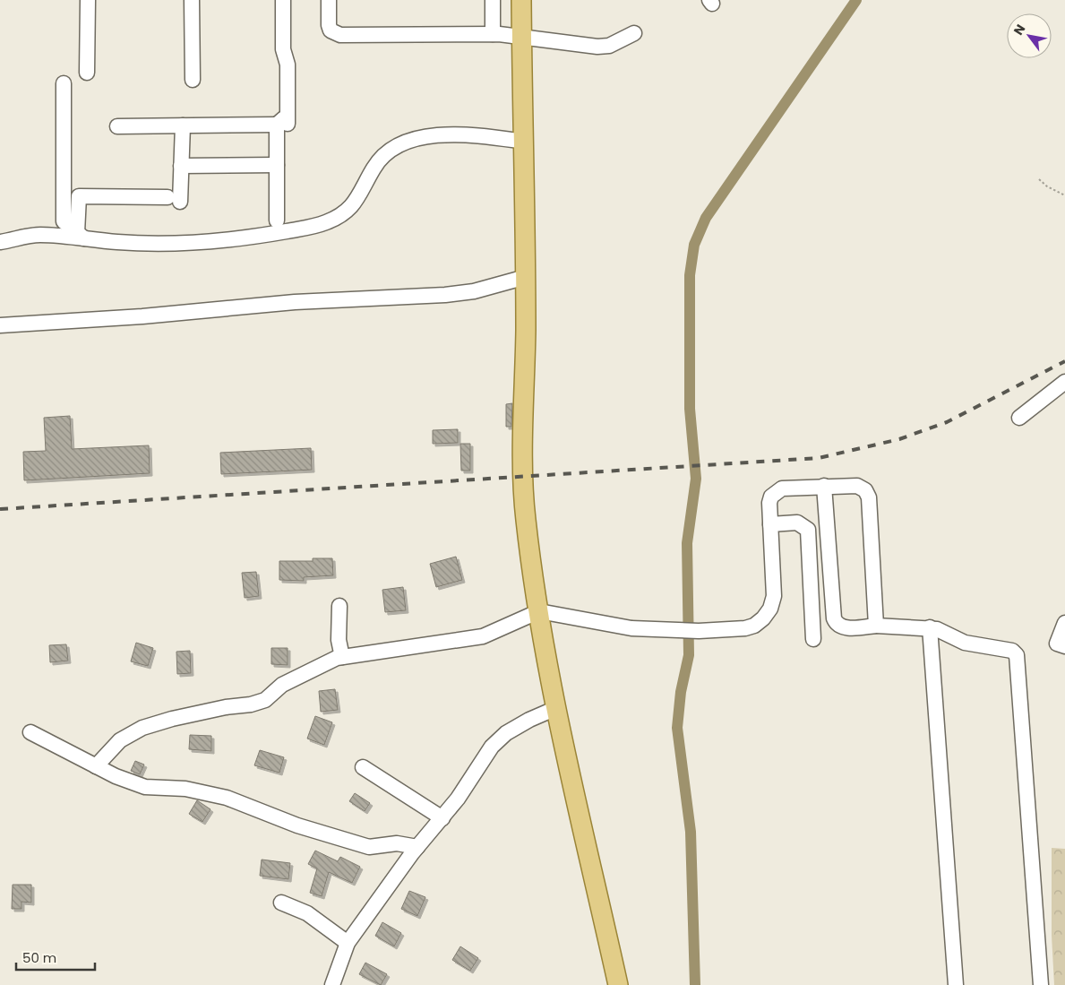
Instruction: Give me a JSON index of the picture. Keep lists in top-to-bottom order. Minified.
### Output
{"scale_bar":"50 m","north":"top left"}
